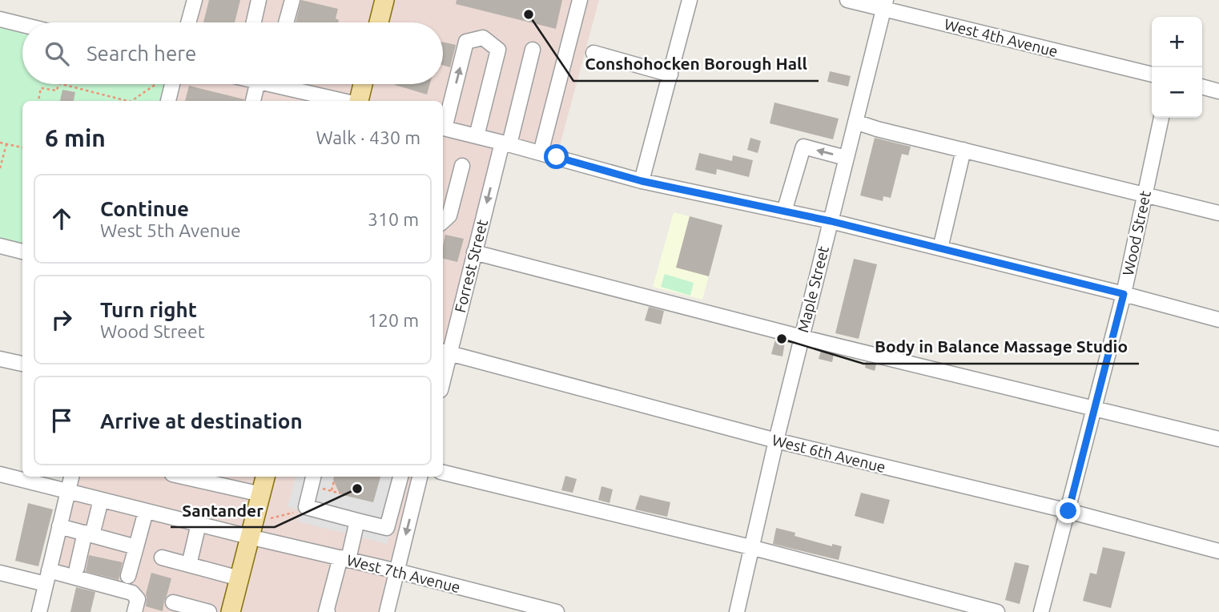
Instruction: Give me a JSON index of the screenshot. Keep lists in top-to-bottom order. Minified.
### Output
{"streets":{"street":["West 4th Avenue","Wood Street","Forrest Street","Maple Street","West 6th Avenue","West 7th Avenue"]},"crossings":[["West 4th Avenue","Maple Street"],["Wood Street","West 6th Avenue"],["Forrest Street","West 6th Avenue"],["Maple Street","West 6th Avenue"]],"places":["Conshohocken Borough Hall","Body in Balance Massage Studio","Santander"],"page":{"map_buttons":["+","−"],"search":"Search here","heading":["6 min","Walk · 430 m"],"list":[["Continue","West 5th Avenue","310 m"],["Turn right","Wood Street","120 m"],"Arrive at destination"]}}
